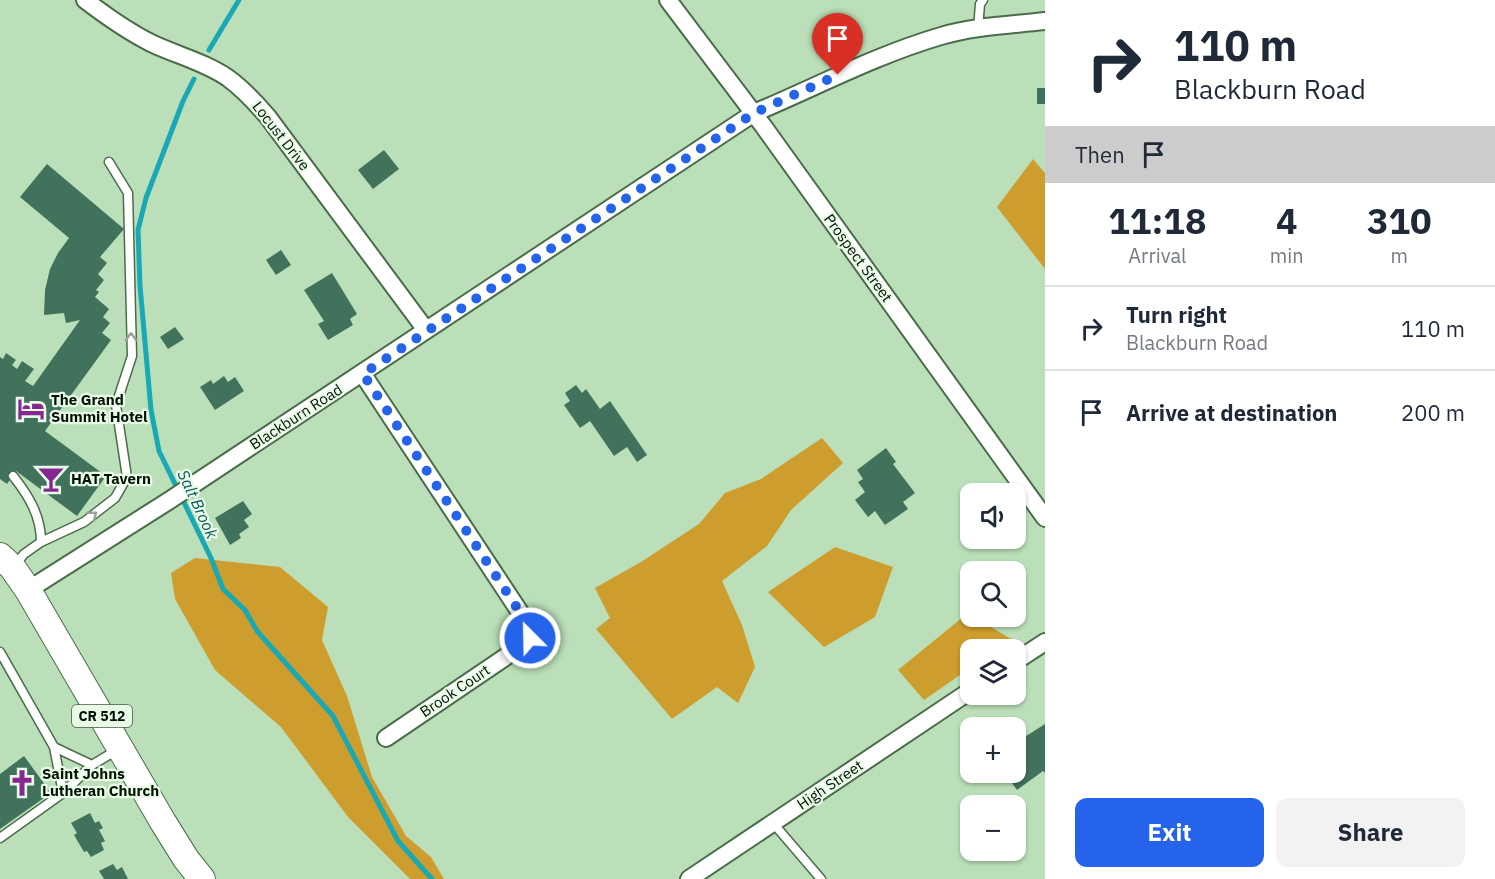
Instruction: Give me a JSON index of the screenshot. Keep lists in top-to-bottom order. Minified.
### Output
{"streets":{"main road":["CR 512"],"street":["Locust Drive","Prospect Street","Blackburn Road","Brook Court","High Street"]},"crossings":[["Locust Drive","Blackburn Road"],["Prospect Street","Blackburn Road"],["Blackburn Road","Brook Court"],["Blackburn Road","CR 512"]],"water":["Salt Brook"],"places":{"hotel":["The Grand Summit Hotel"],"bar":["HAT Tavern"],"church":["Saint Johns Lutheran Church"]},"page":{"turn":["110 m","Blackburn Road"],"then":"Then","eta":["11:18","Arrival","4","min","310","m"],"list":[{"name":"Turn right","note":"Blackburn Road","value":"110 m"},{"name":"Arrive at destination","value":"200 m"}],"map_buttons":["+","−"],"buttons":["Exit","Share"]}}
